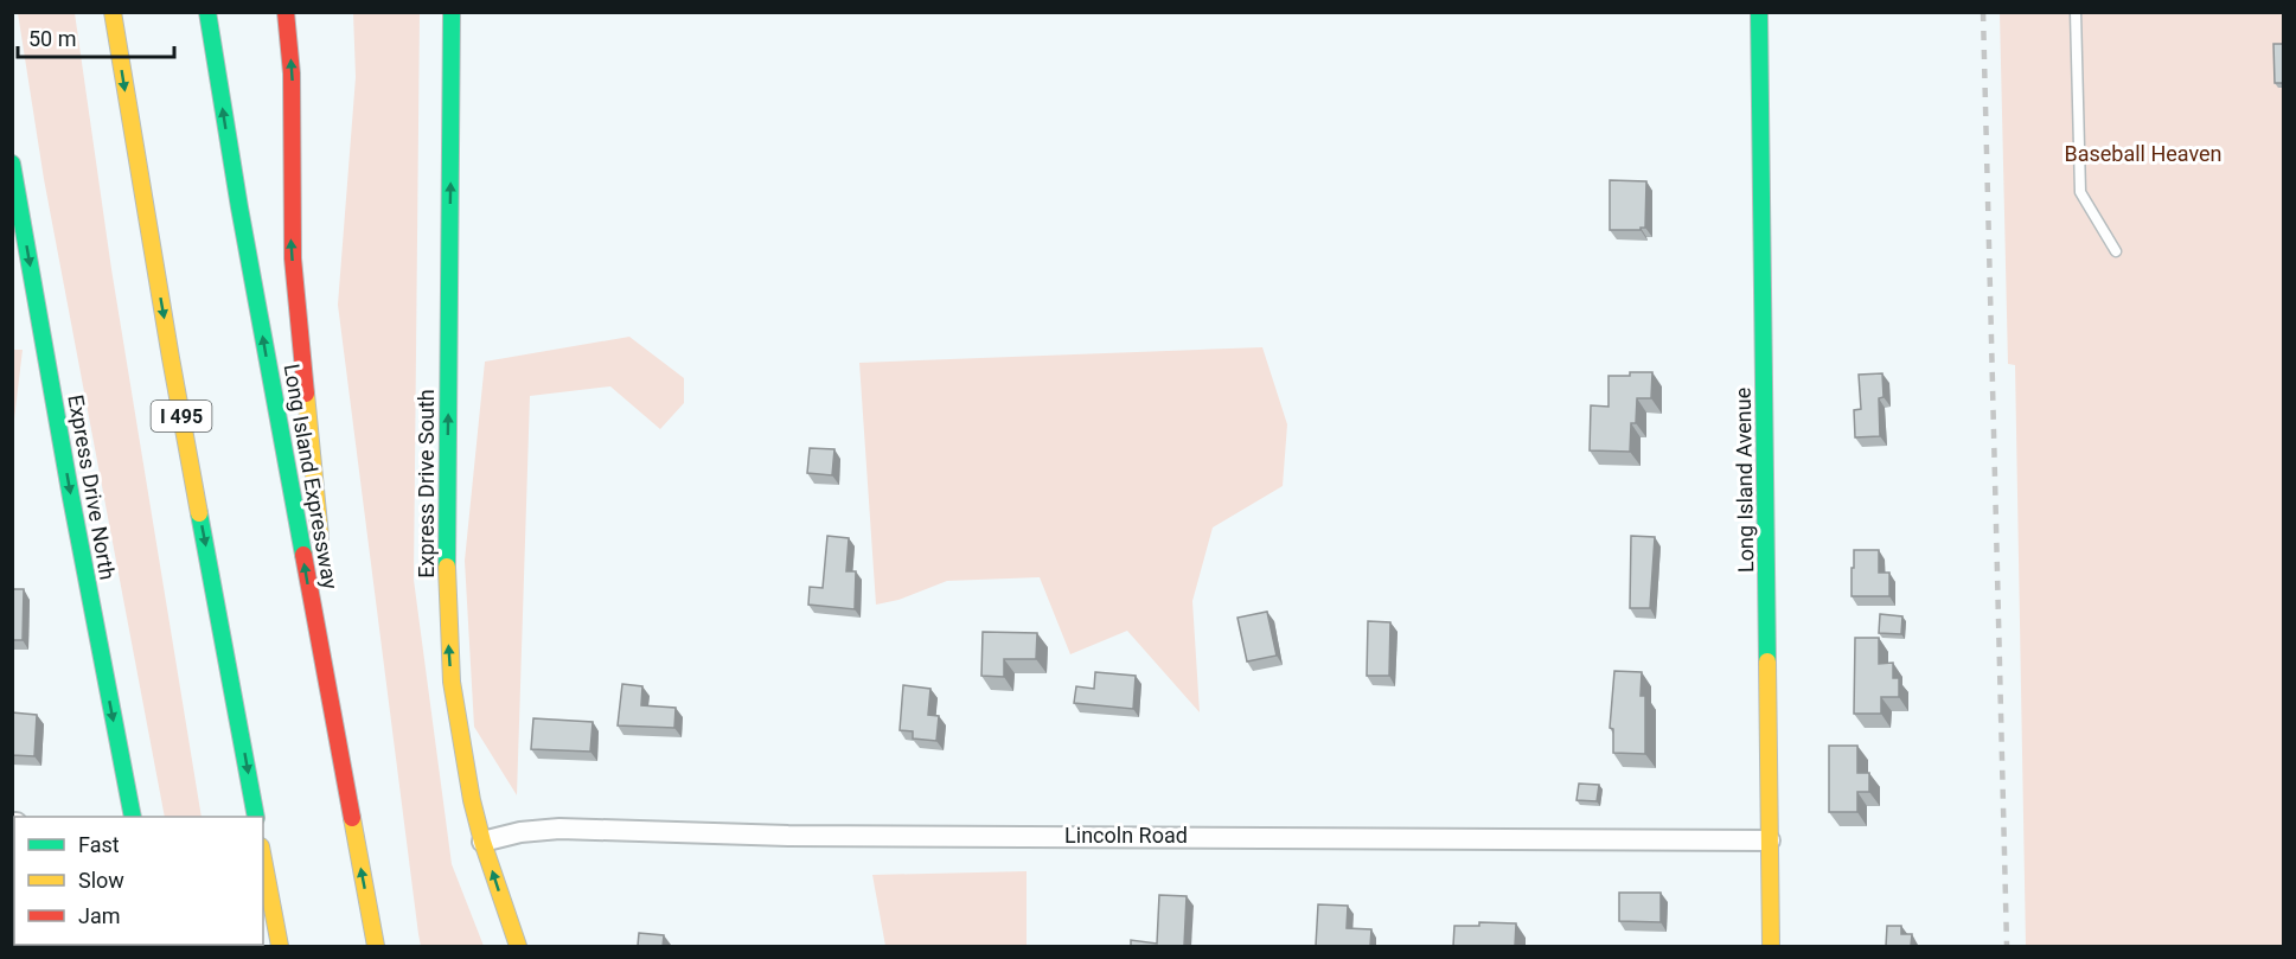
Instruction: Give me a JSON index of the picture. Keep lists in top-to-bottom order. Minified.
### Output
{"streets":{"main road":["I 495","Long Island Expressway","Long Island Avenue","Express Drive South","Express Drive North"],"street":["Lincoln Road"]},"crossings":[["Long Island Avenue","Lincoln Road"],["Express Drive South","Lincoln Road"]],"parks":["Baseball Heaven"],"legend":["Fast","Slow","Jam"],"scale_bar":"50 m"}
